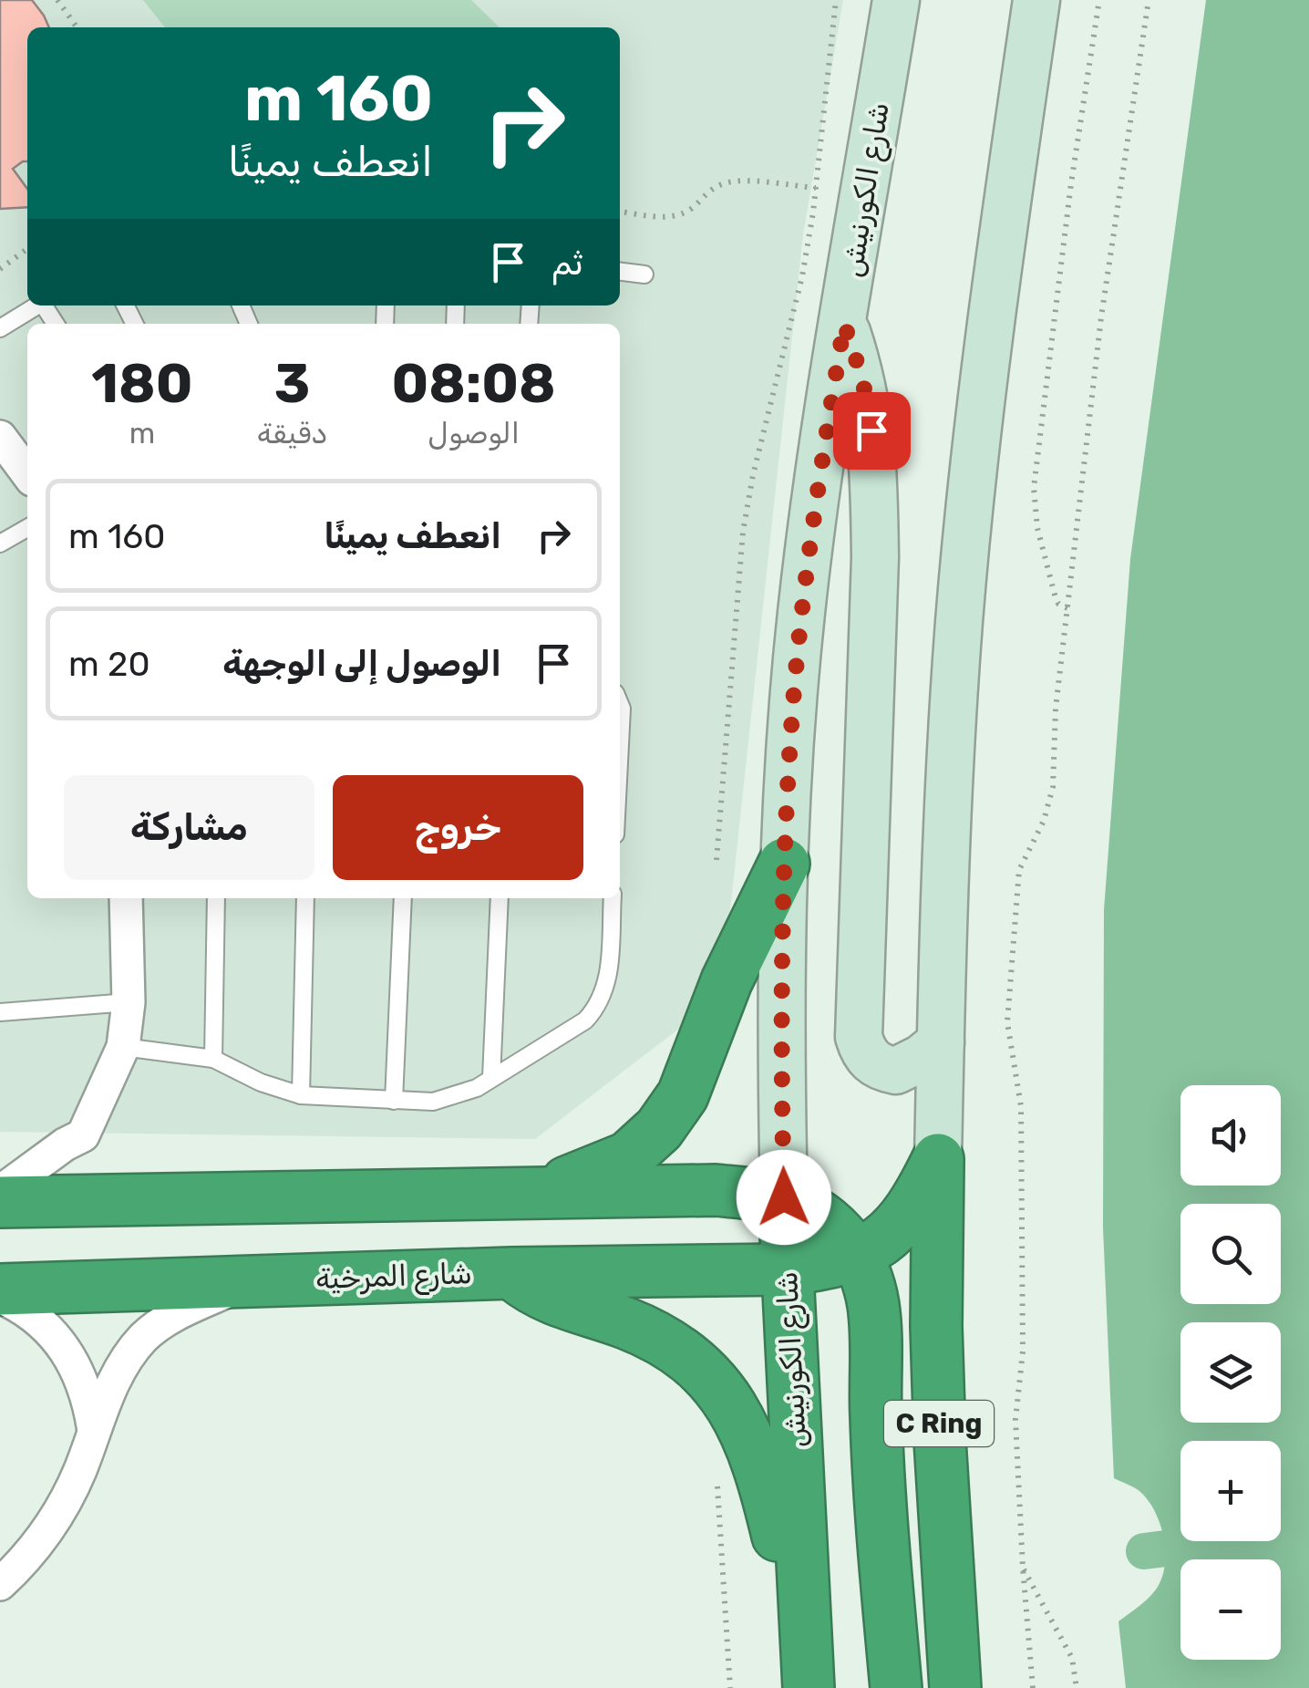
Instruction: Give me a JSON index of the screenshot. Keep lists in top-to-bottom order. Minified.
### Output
{"streets":{"highway":["شارع الكورنيش","شارع المرخية","C Ring"]},"crossings":[["شارع الكورنيش","شارع المرخية"]],"page":{"turn":["160 m","انعطف يمينًا"],"then":"ثم","eta":["08:08","الوصول","3","دقيقة","180","m"],"list":[{"name":"انعطف يمينًا","value":"160 m"},{"name":"الوصول إلى الوجهة","value":"20 m"}],"buttons":["خروج","مشاركة"],"map_buttons":["+","−"]}}
